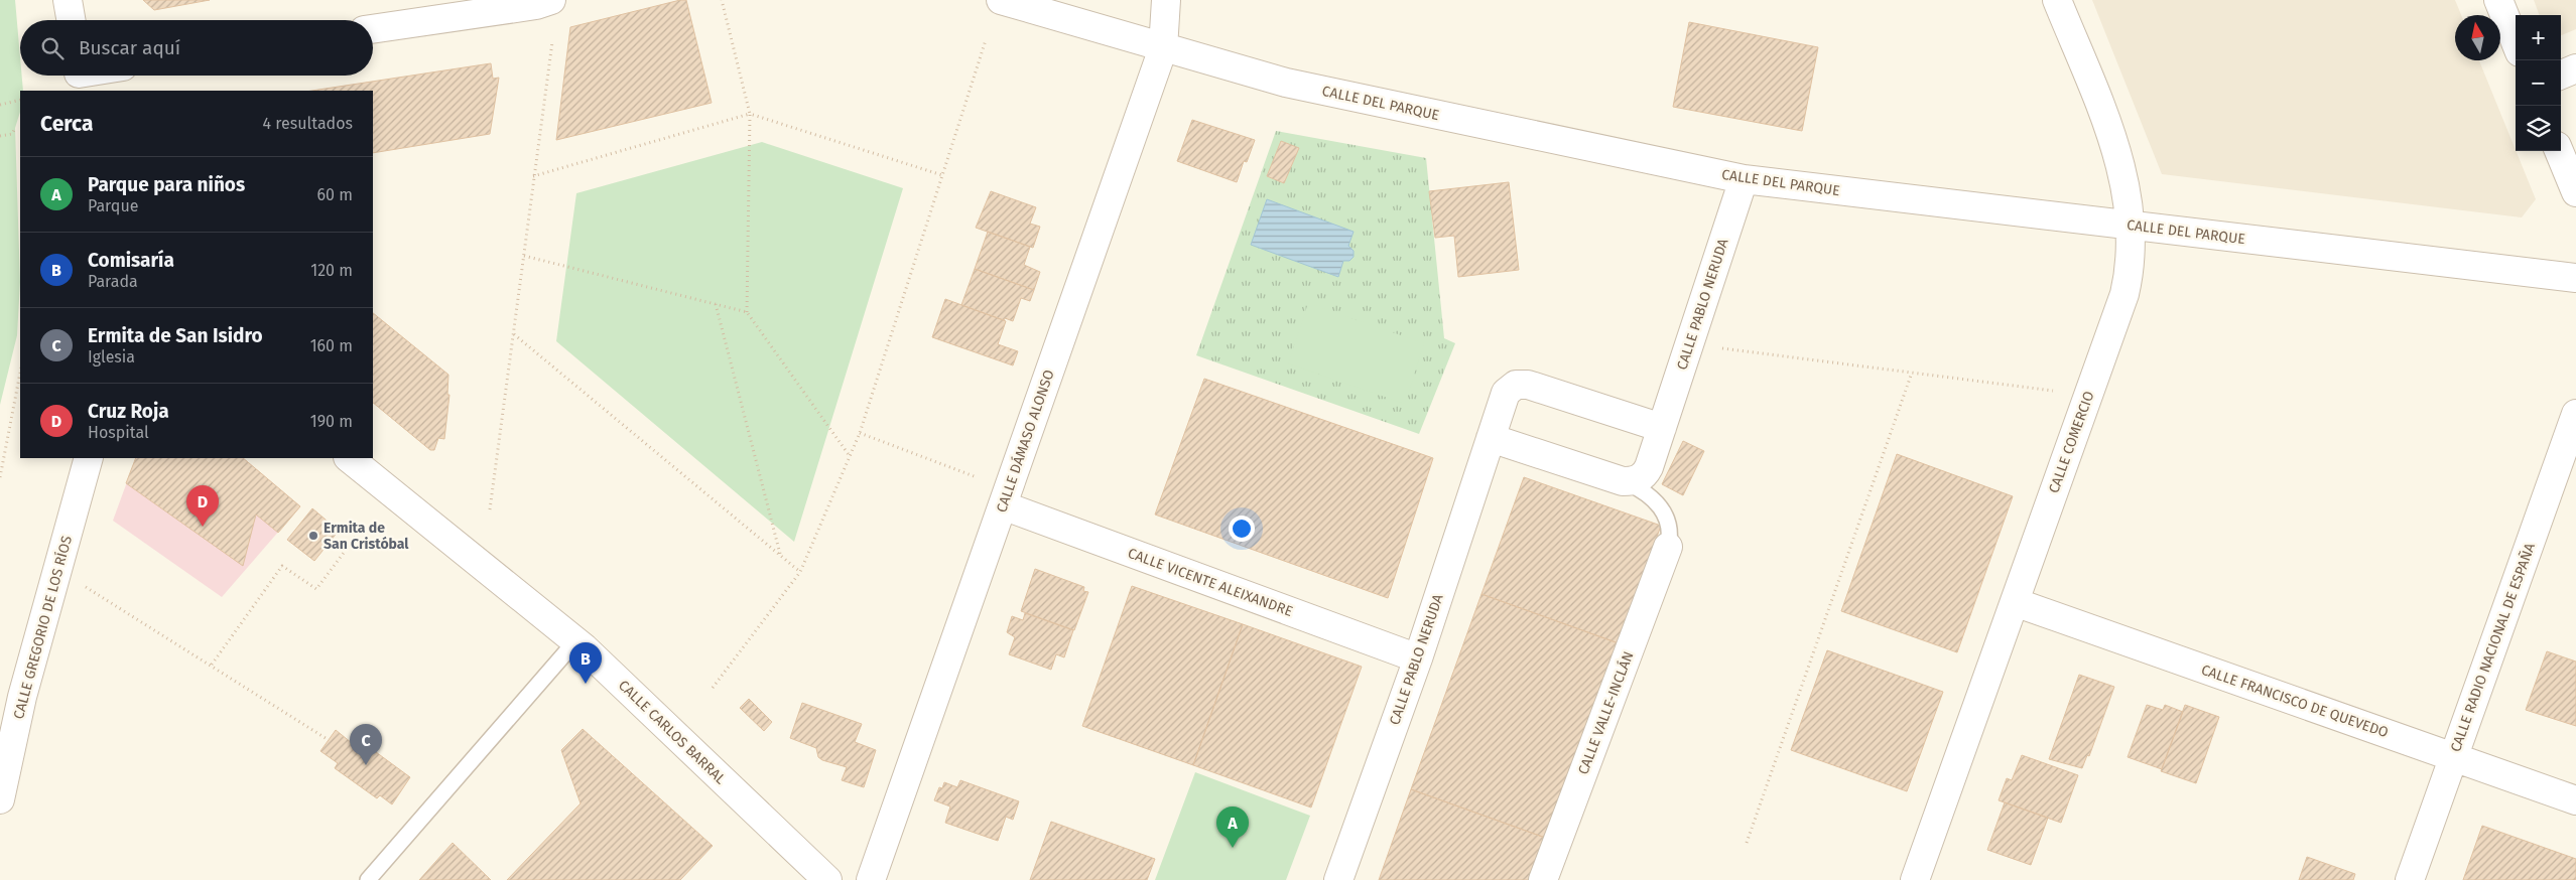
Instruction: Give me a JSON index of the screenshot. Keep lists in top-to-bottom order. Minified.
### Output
{"streets":{"street":["CALLE DEL PARQUE","CALLE PABLO NERUDA","CALLE DÁMASO ALONSO","CALLE COMERCIO","CALLE VICENTE ALEIXANDRE","CALLE GREGORIO DE LOS RÍOS","CALLE RADIO NACIONAL DE ESPAÑA","CALLE FRANCISCO DE QUEVEDO","CALLE VALLE-INCLÁN","CALLE CARLOS BARRAL"]},"crossings":[["CALLE DEL PARQUE","CALLE PABLO NERUDA"],["CALLE DEL PARQUE","CALLE DÁMASO ALONSO"],["CALLE DEL PARQUE","CALLE COMERCIO"],["CALLE PABLO NERUDA","CALLE VICENTE ALEIXANDRE"],["CALLE DÁMASO ALONSO","CALLE VICENTE ALEIXANDRE"],["CALLE COMERCIO","CALLE FRANCISCO DE QUEVEDO"],["CALLE RADIO NACIONAL DE ESPAÑA","CALLE FRANCISCO DE QUEVEDO"]],"places":["Ermita de San Cristóbal"],"north":"top","page":{"map_buttons":["+","−"],"search":"Buscar aquí","heading":["Cerca","4 resultados"],"list":[{"mark":"A","name":"Parque para niños","note":"Parque","value":"60 m"},{"mark":"B","name":"Comisaría","note":"Parada","value":"120 m"},{"mark":"C","name":"Ermita de San Isidro","note":"Iglesia","value":"160 m"},{"mark":"D","name":"Cruz Roja","note":"Hospital","value":"190 m"}],"pins":["D","B","C","A"]}}
